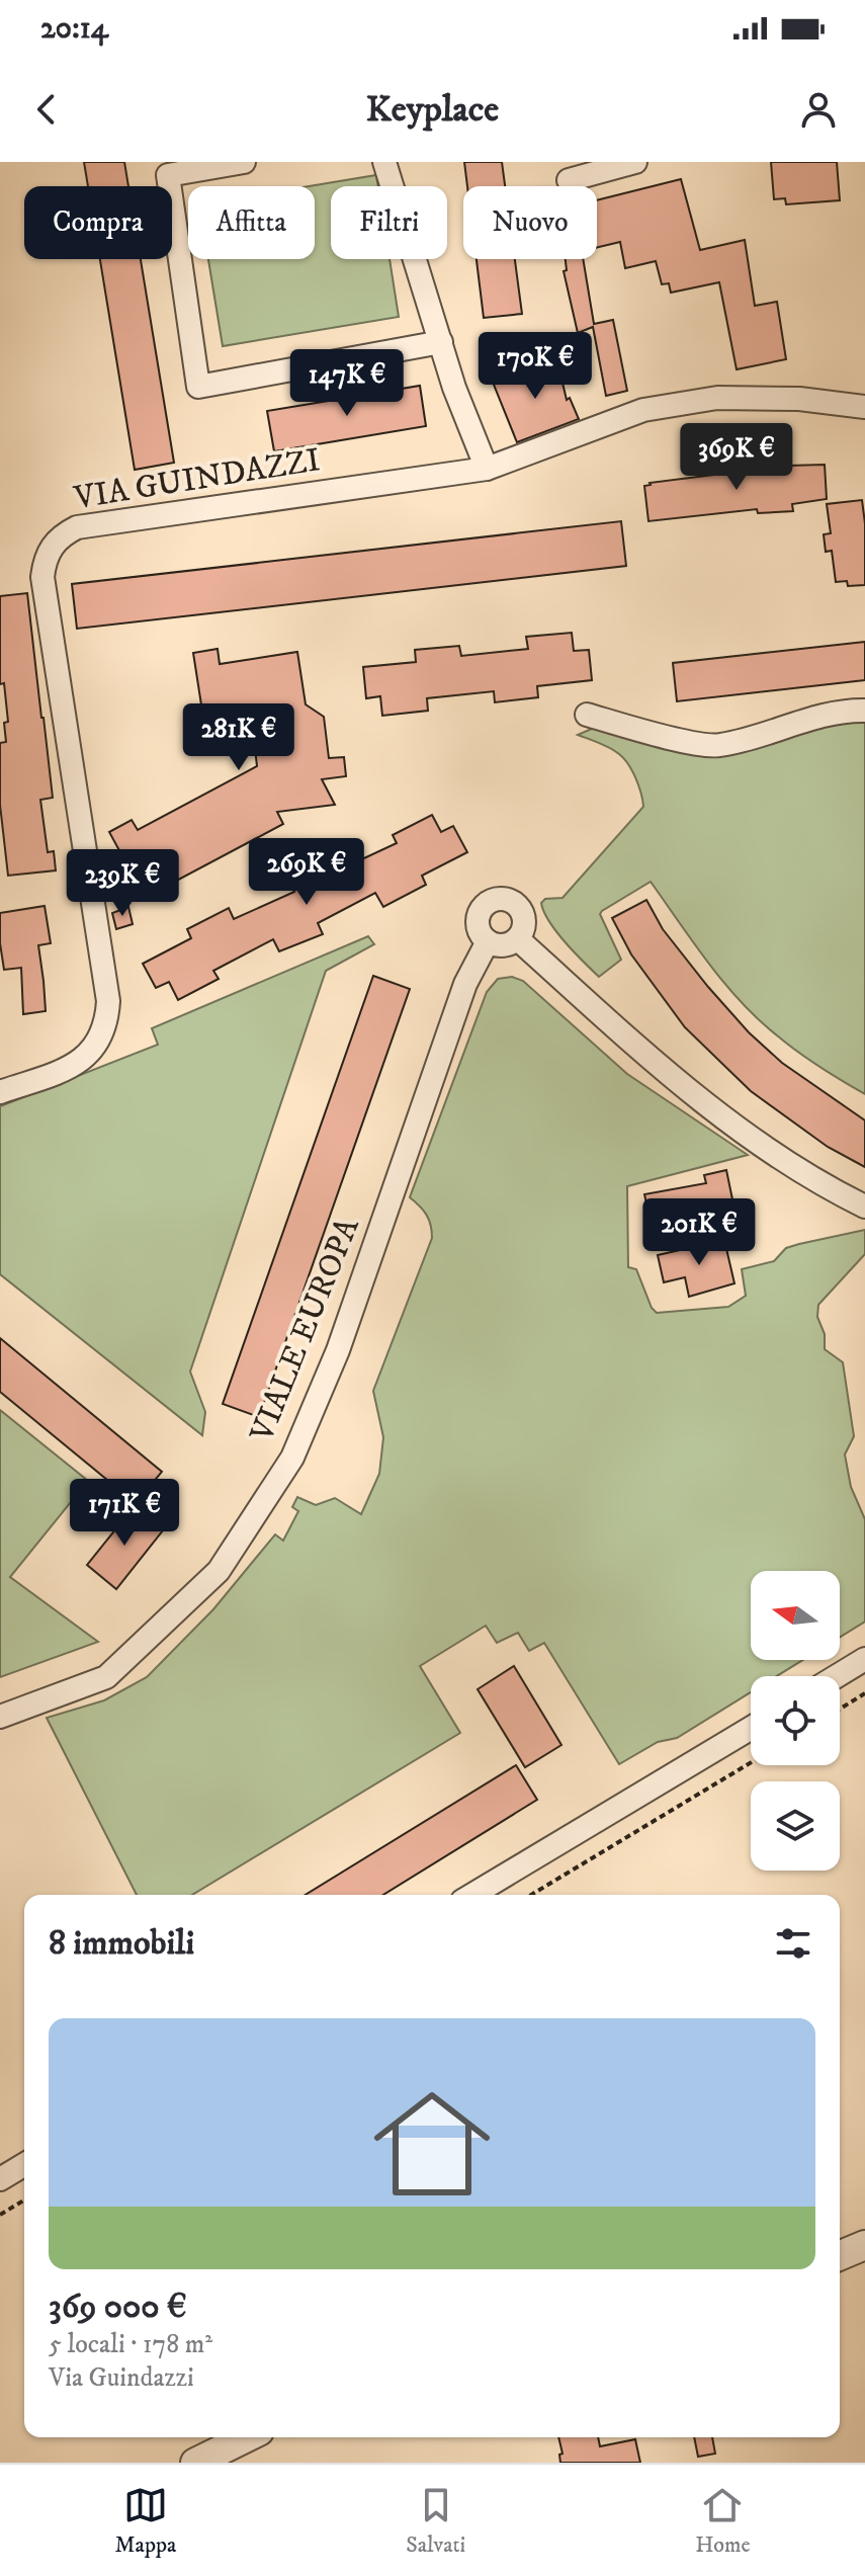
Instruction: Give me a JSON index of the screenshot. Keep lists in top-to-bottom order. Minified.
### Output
{"streets":{"street":["VIA GUINDAZZI","VIALE EUROPA"]},"north":"left","page":{"status":"20:14","header":"Keyplace","chip":["Compra","Affitta","Filtri","Nuovo"],"price":["170K €","147K €","369K €","281K €","269K €","239K €","201K €","171K €"],"heading":"8 immobili","list":[{"name":"369 000 €","note":"5 locali · 178 m² · Via Guindazzi"}],"tabs":["Mappa","Salvati","Home"]}}
